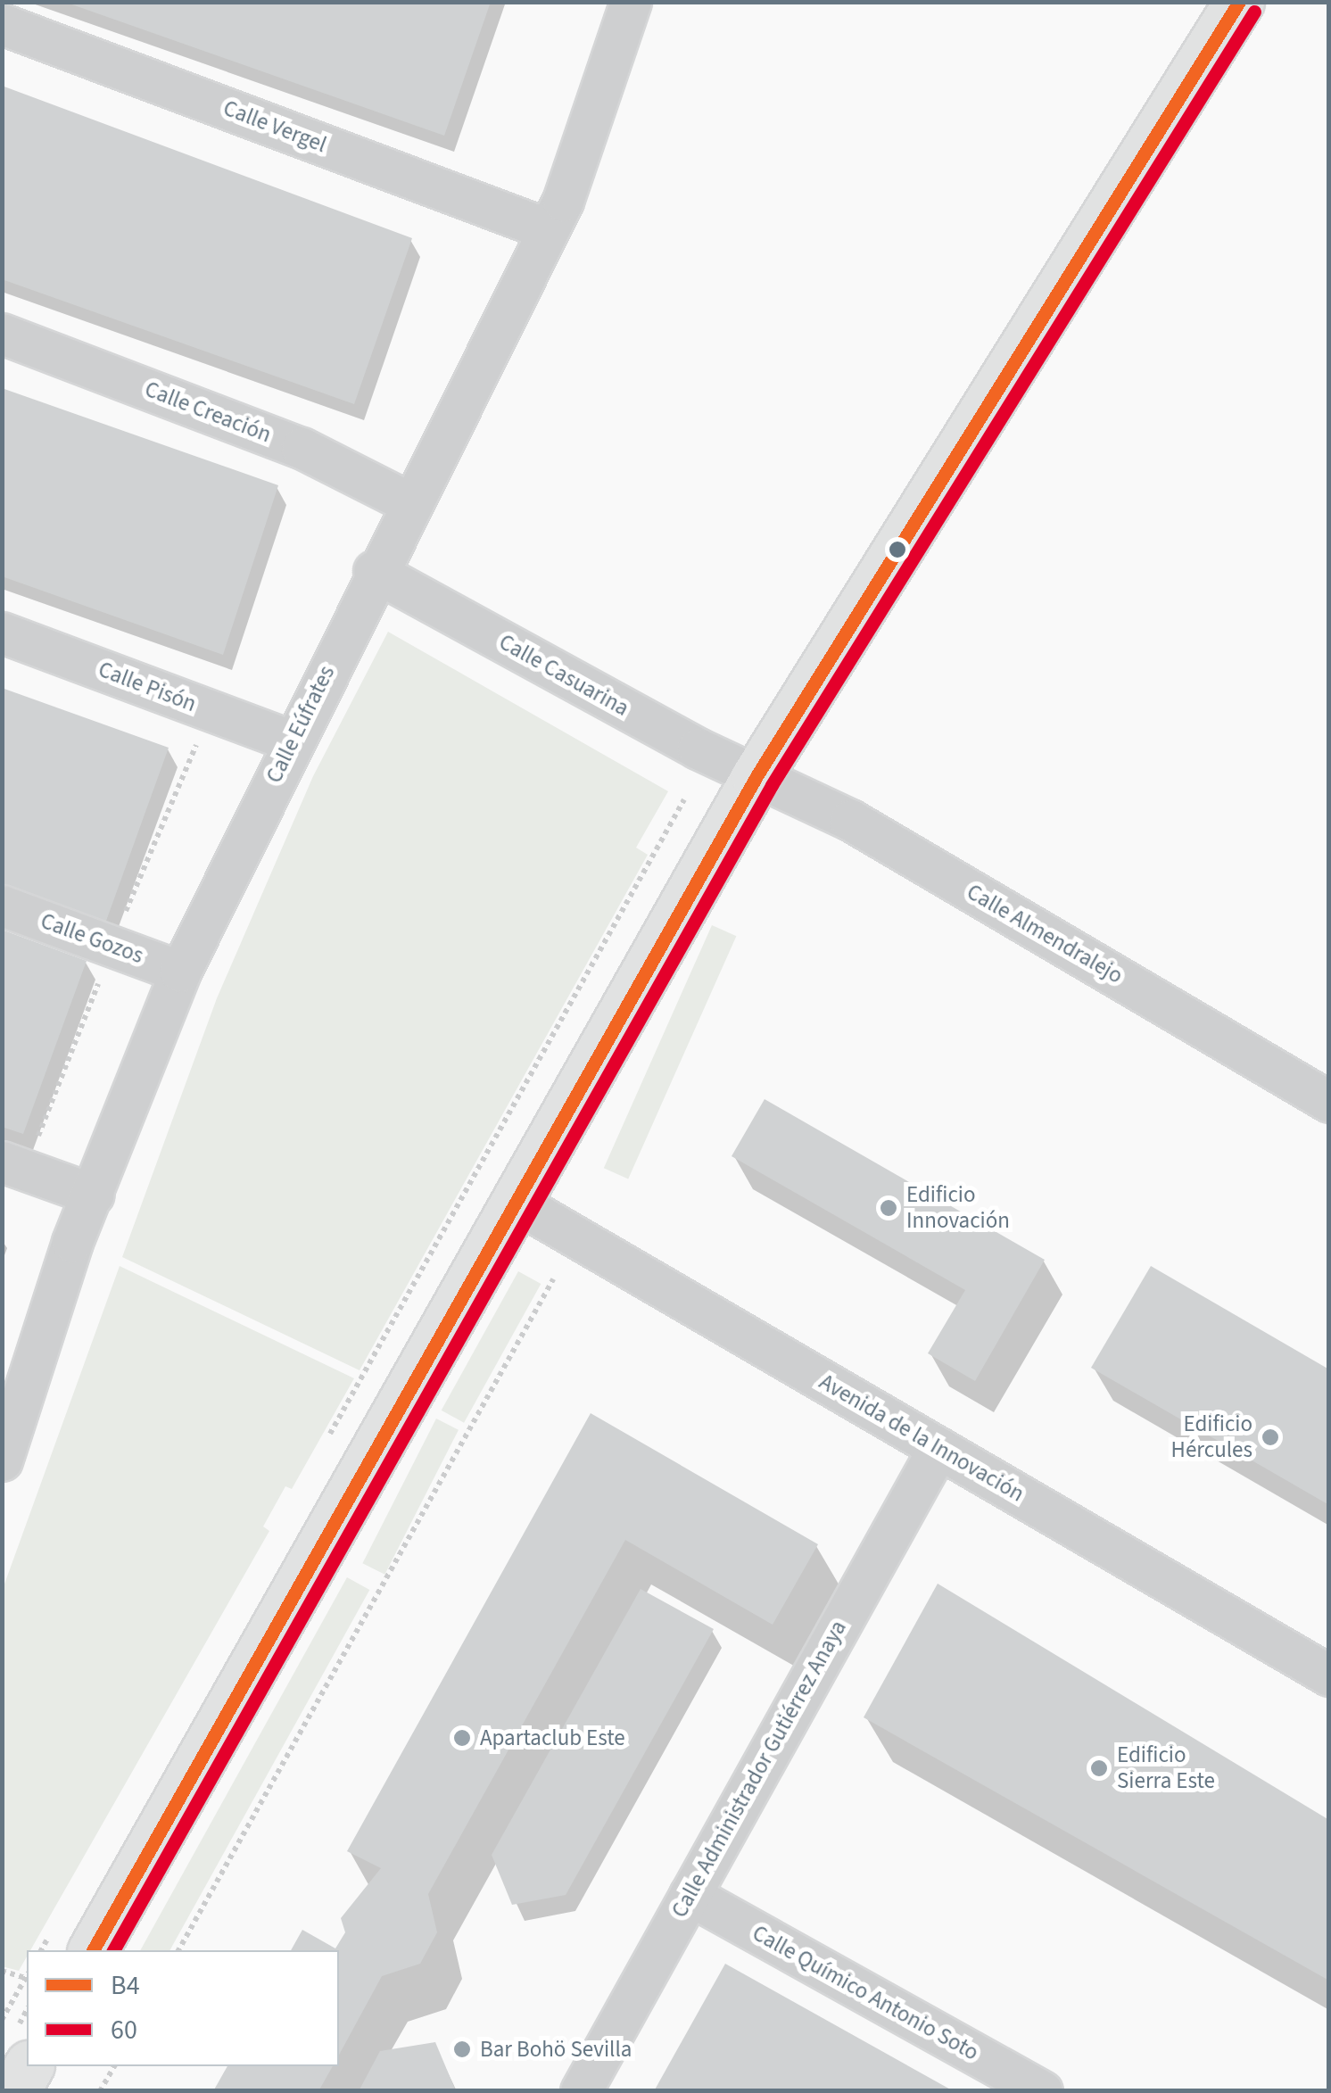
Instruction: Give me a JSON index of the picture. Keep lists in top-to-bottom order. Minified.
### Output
{"streets":{"street":["Calle Vergel","Calle Creación","Calle Casuarina","Calle Pisón","Calle Eúfrates","Calle Almendralejo","Calle Gozos","Avenida de la Innovación","Calle Administrador Gutiérrez Anaya","Calle Químico Antonio Soto"]},"crossings":[["Calle Vergel","Calle Eúfrates"],["Calle Creación","Calle Eúfrates"],["Calle Casuarina","Calle Eúfrates"],["Calle Casuarina","Calle Almendralejo"],["Calle Pisón","Calle Eúfrates"],["Calle Eúfrates","Calle Gozos"],["Avenida de la Innovación","Calle Administrador Gutiérrez Anaya"],["Calle Administrador Gutiérrez Anaya","Calle Químico Antonio Soto"]],"places":["Edificio Innovación","Edificio Hércules","Apartaclub Este","Edificio Sierra Este","Bar Bohö Sevilla"],"lines":["transit line B4","transit line 60"],"legend":["B4","60"]}
